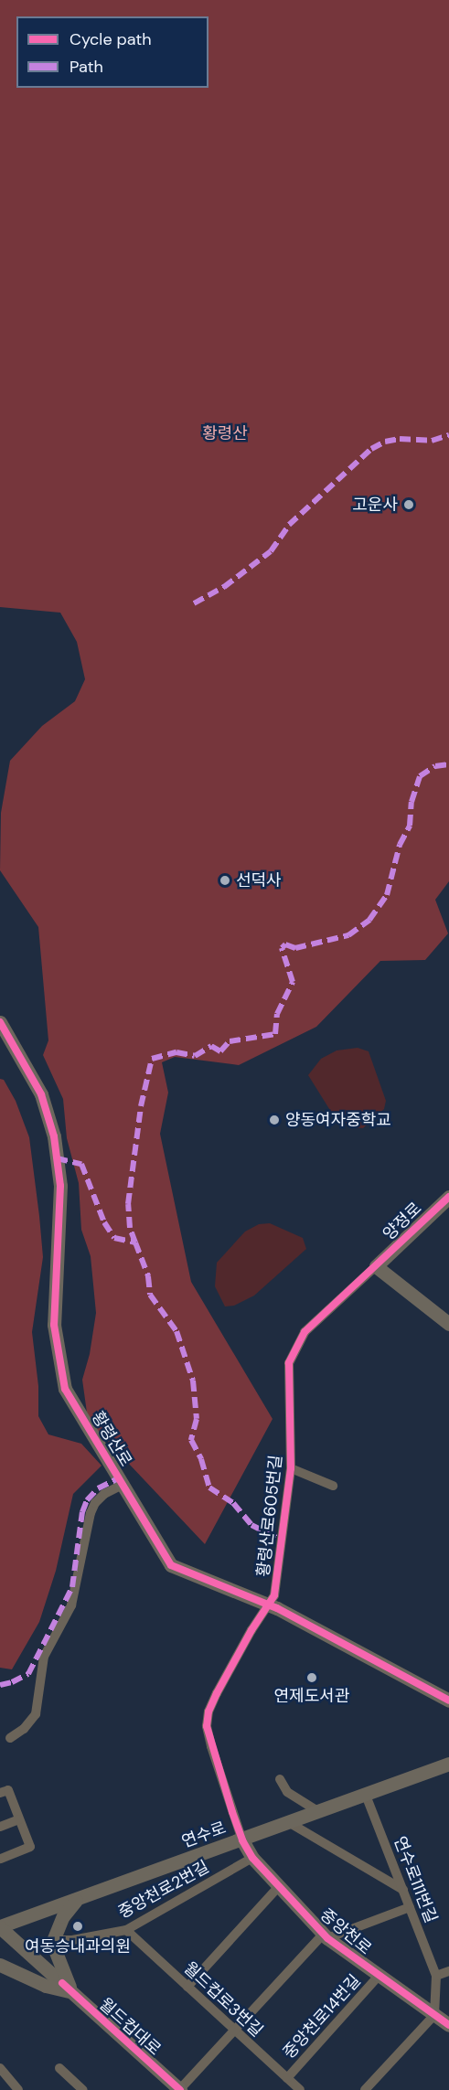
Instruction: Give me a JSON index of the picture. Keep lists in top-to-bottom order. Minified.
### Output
{"streets":{"street":["양정로","황령산로","황령산로605번길","연수로","연수로111번길","중앙천로2번길","중앙천로","월드컵로3번길","중앙천로14번길","월드컵대로"]},"crossings":[["양정로","황령산로605번길"],["황령산로","황령산로605번길"],["황령산로605번길","연수로"],["황령산로605번길","중앙천로"],["연수로","연수로111번길"],["연수로","중앙천로"],["연수로","월드컵대로"],["연수로111번길","중앙천로"],["중앙천로2번길","중앙천로"],["중앙천로2번길","월드컵로3번길"],["중앙천로","중앙천로14번길"],["월드컵로3번길","중앙천로14번길"]],"parks":["황령산"],"places":["고운사","선덕사","양동여자중학교","연제도서관","여동승내과의원"],"legend":["Cycle path","Path"]}
